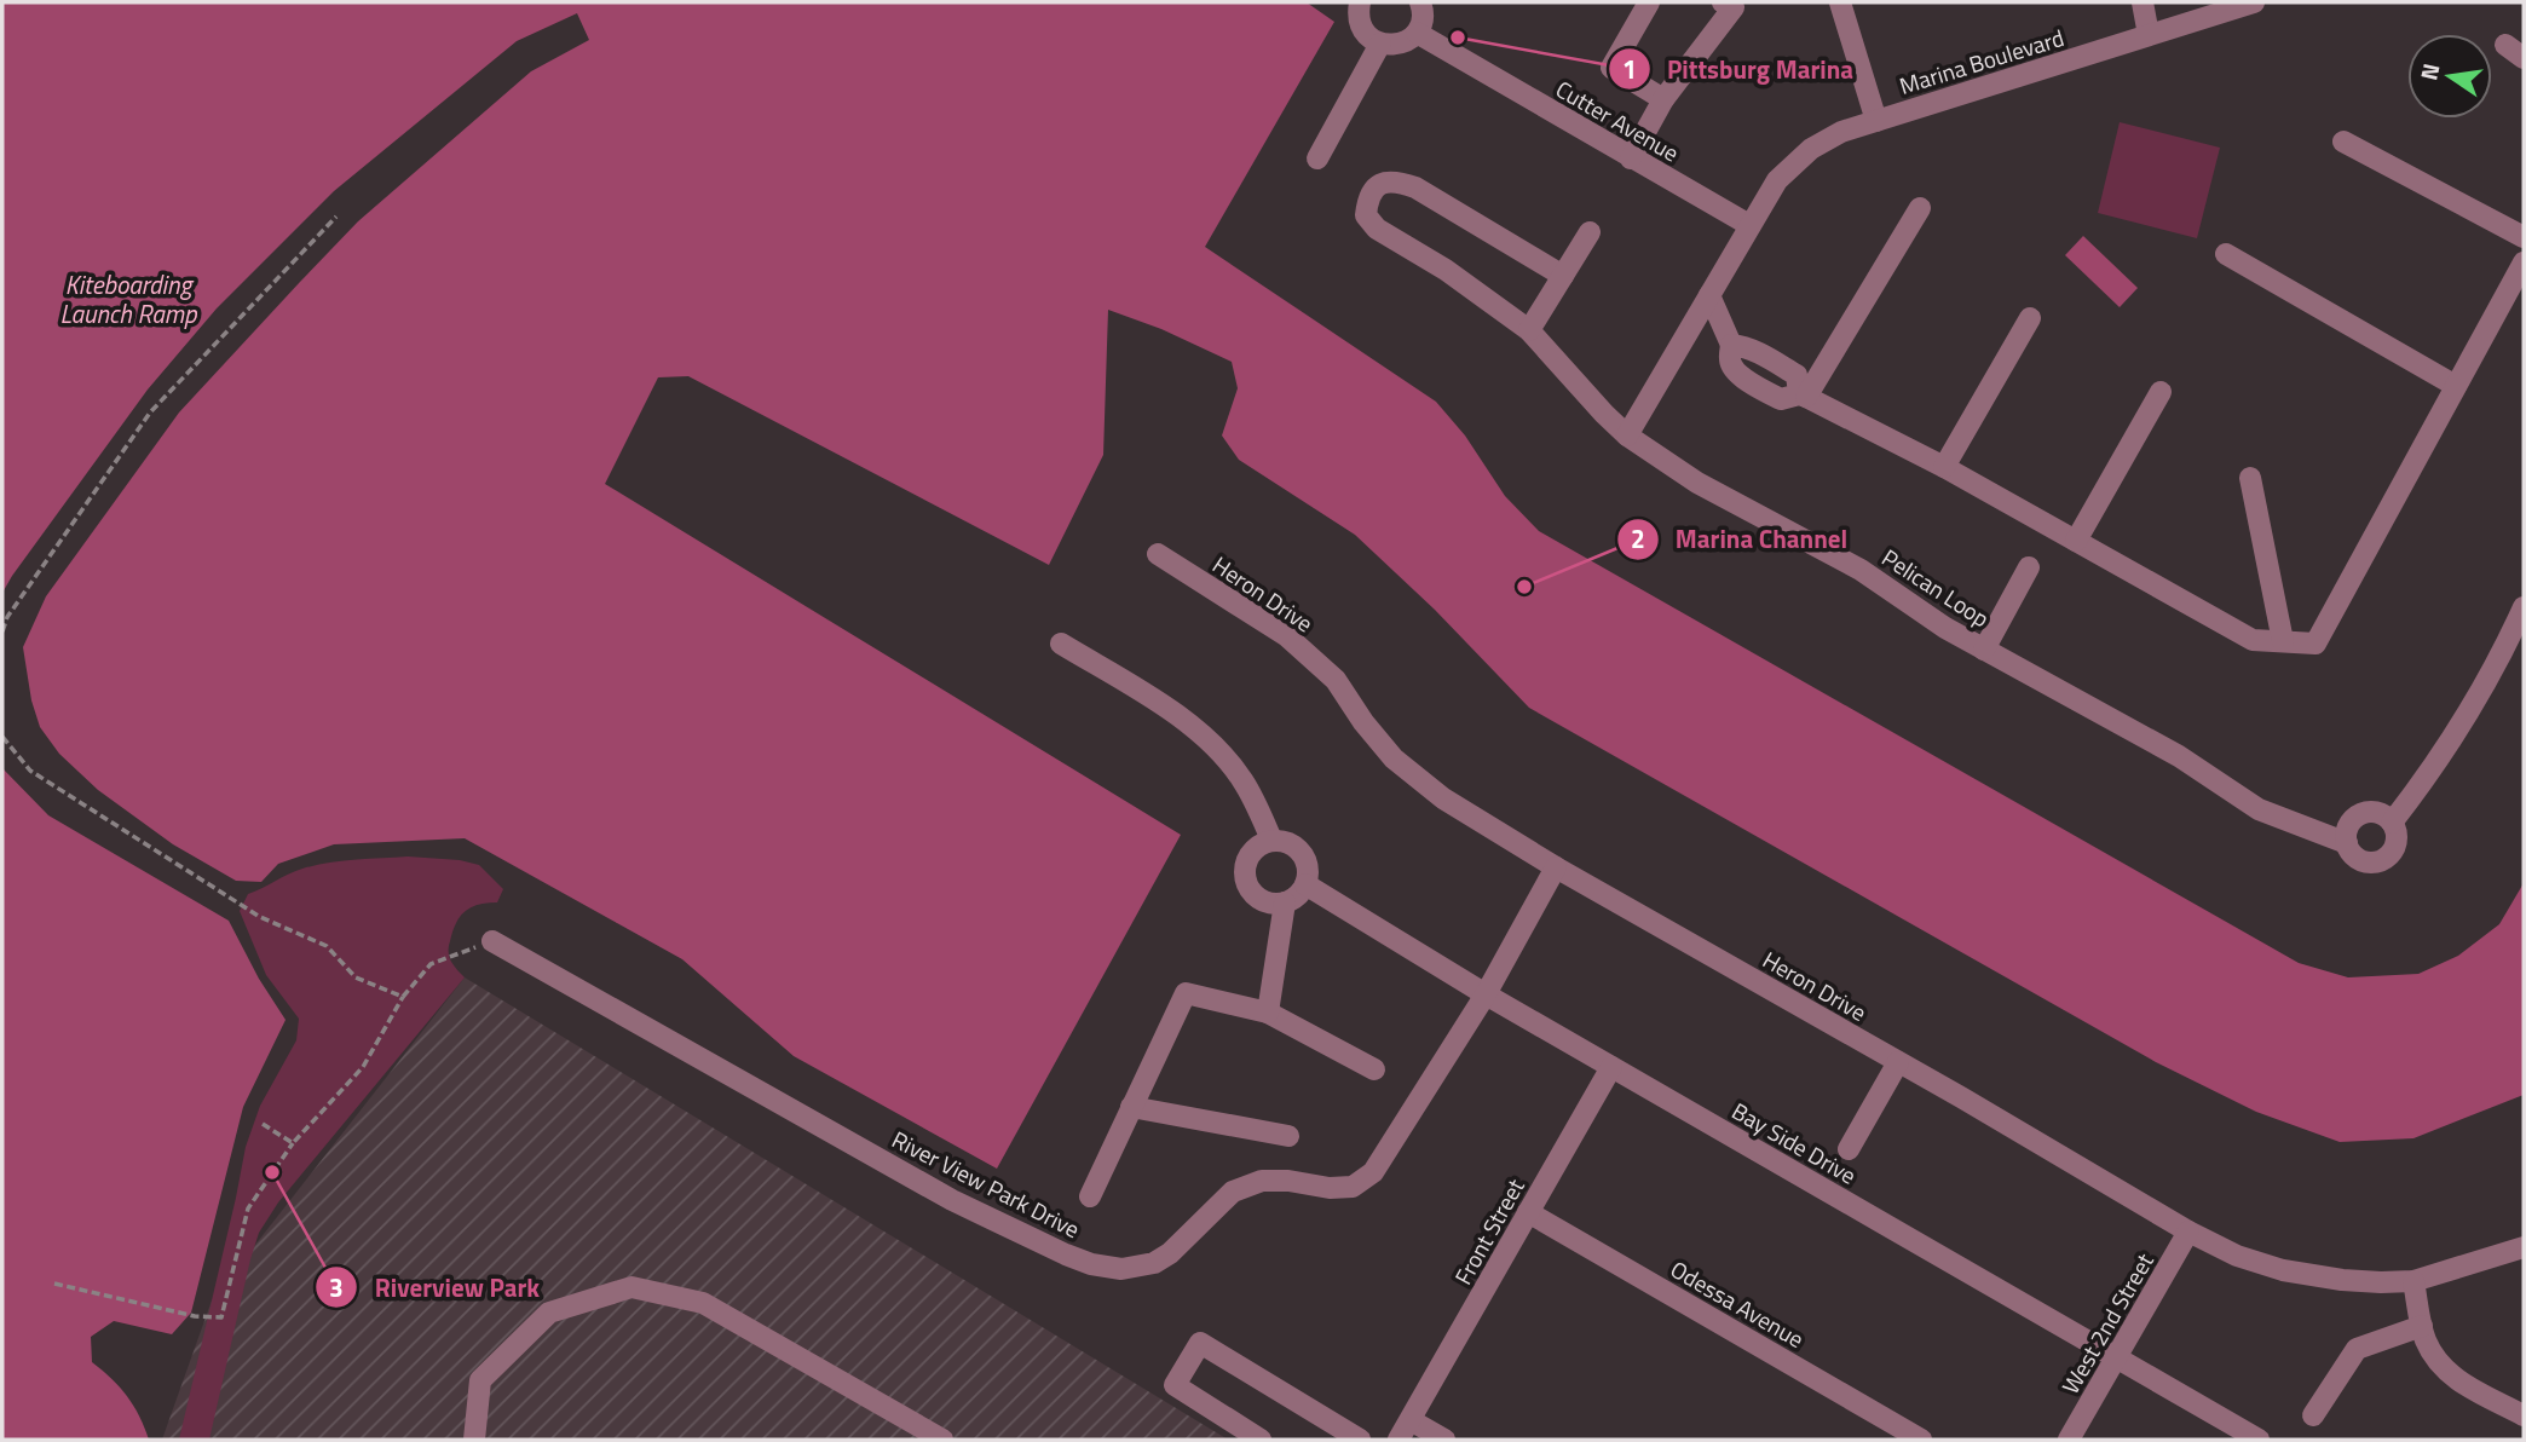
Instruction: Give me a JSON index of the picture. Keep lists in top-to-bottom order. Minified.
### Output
{"streets":{"street":["Marina Boulevard","Cutter Avenue","Pelican Loop","Heron Drive","Bay Side Drive","River View Park Drive","Front Street","Odessa Avenue","West 2nd Street"]},"crossings":[["Marina Boulevard","Cutter Avenue"],["Marina Boulevard","Pelican Loop"],["Heron Drive","River View Park Drive"],["Heron Drive","West 2nd Street"],["Bay Side Drive","River View Park Drive"],["Bay Side Drive","Front Street"],["Bay Side Drive","West 2nd Street"],["Front Street","Odessa Avenue"]],"water":["Kiteboarding Launch Ramp"],"places":["Pittsburg Marina","Marina Channel","Riverview Park"],"north":"left"}
